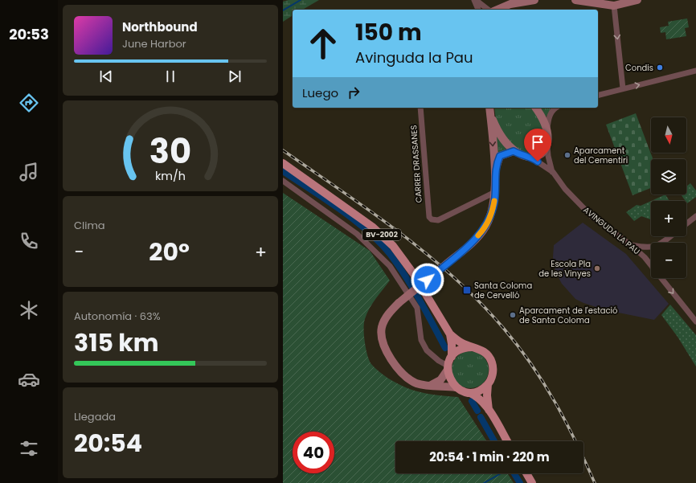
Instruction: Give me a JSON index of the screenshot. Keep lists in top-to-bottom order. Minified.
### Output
{"streets":{"main road":["BV-2002"],"street":["CARRER DRASSANES","AVINGUDA LA PAU"]},"places":{"other":["Condis","Aparcament del Cementiri","Escola Pla de les Vinyes","Aparcament de l'estació de Santa Coloma"],"transit":["Santa Coloma de Cervelló"]},"north":"bottom","page":{"tabs":"20:53","turn":["150 m","Avinguda la Pau"],"song":["Northbound","June Harbor"],"then":"Luego","map_buttons":["+","−"],"tile":["Clima",["Autonomía · 63%","315 km"],["Llegada","20:54"]],"heat":["−","20°","+"],"limit":"40","trip":"20:54 · 1 min · 220 m","gauge":["30","km/h"]}}
